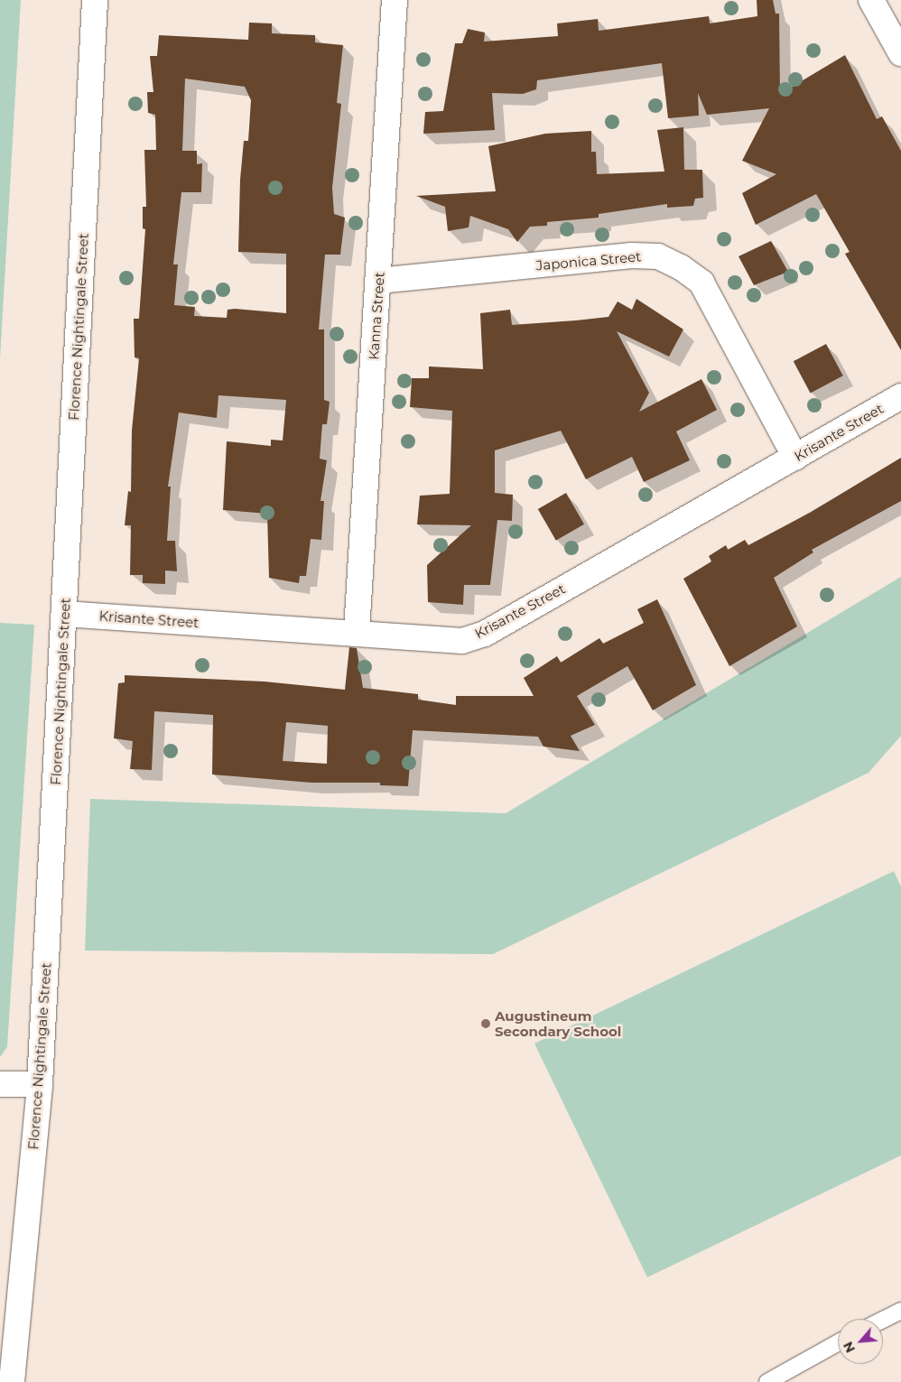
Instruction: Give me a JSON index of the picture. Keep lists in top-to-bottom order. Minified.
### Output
{"streets":{"street":["Japonica Street","Kanna Street","Florence Nightingale Street","Krisante Street"]},"crossings":[["Japonica Street","Kanna Street"],["Japonica Street","Krisante Street"],["Kanna Street","Krisante Street"],["Florence Nightingale Street","Krisante Street"]],"places":["Augustineum Secondary School"],"north":"bottom left"}
